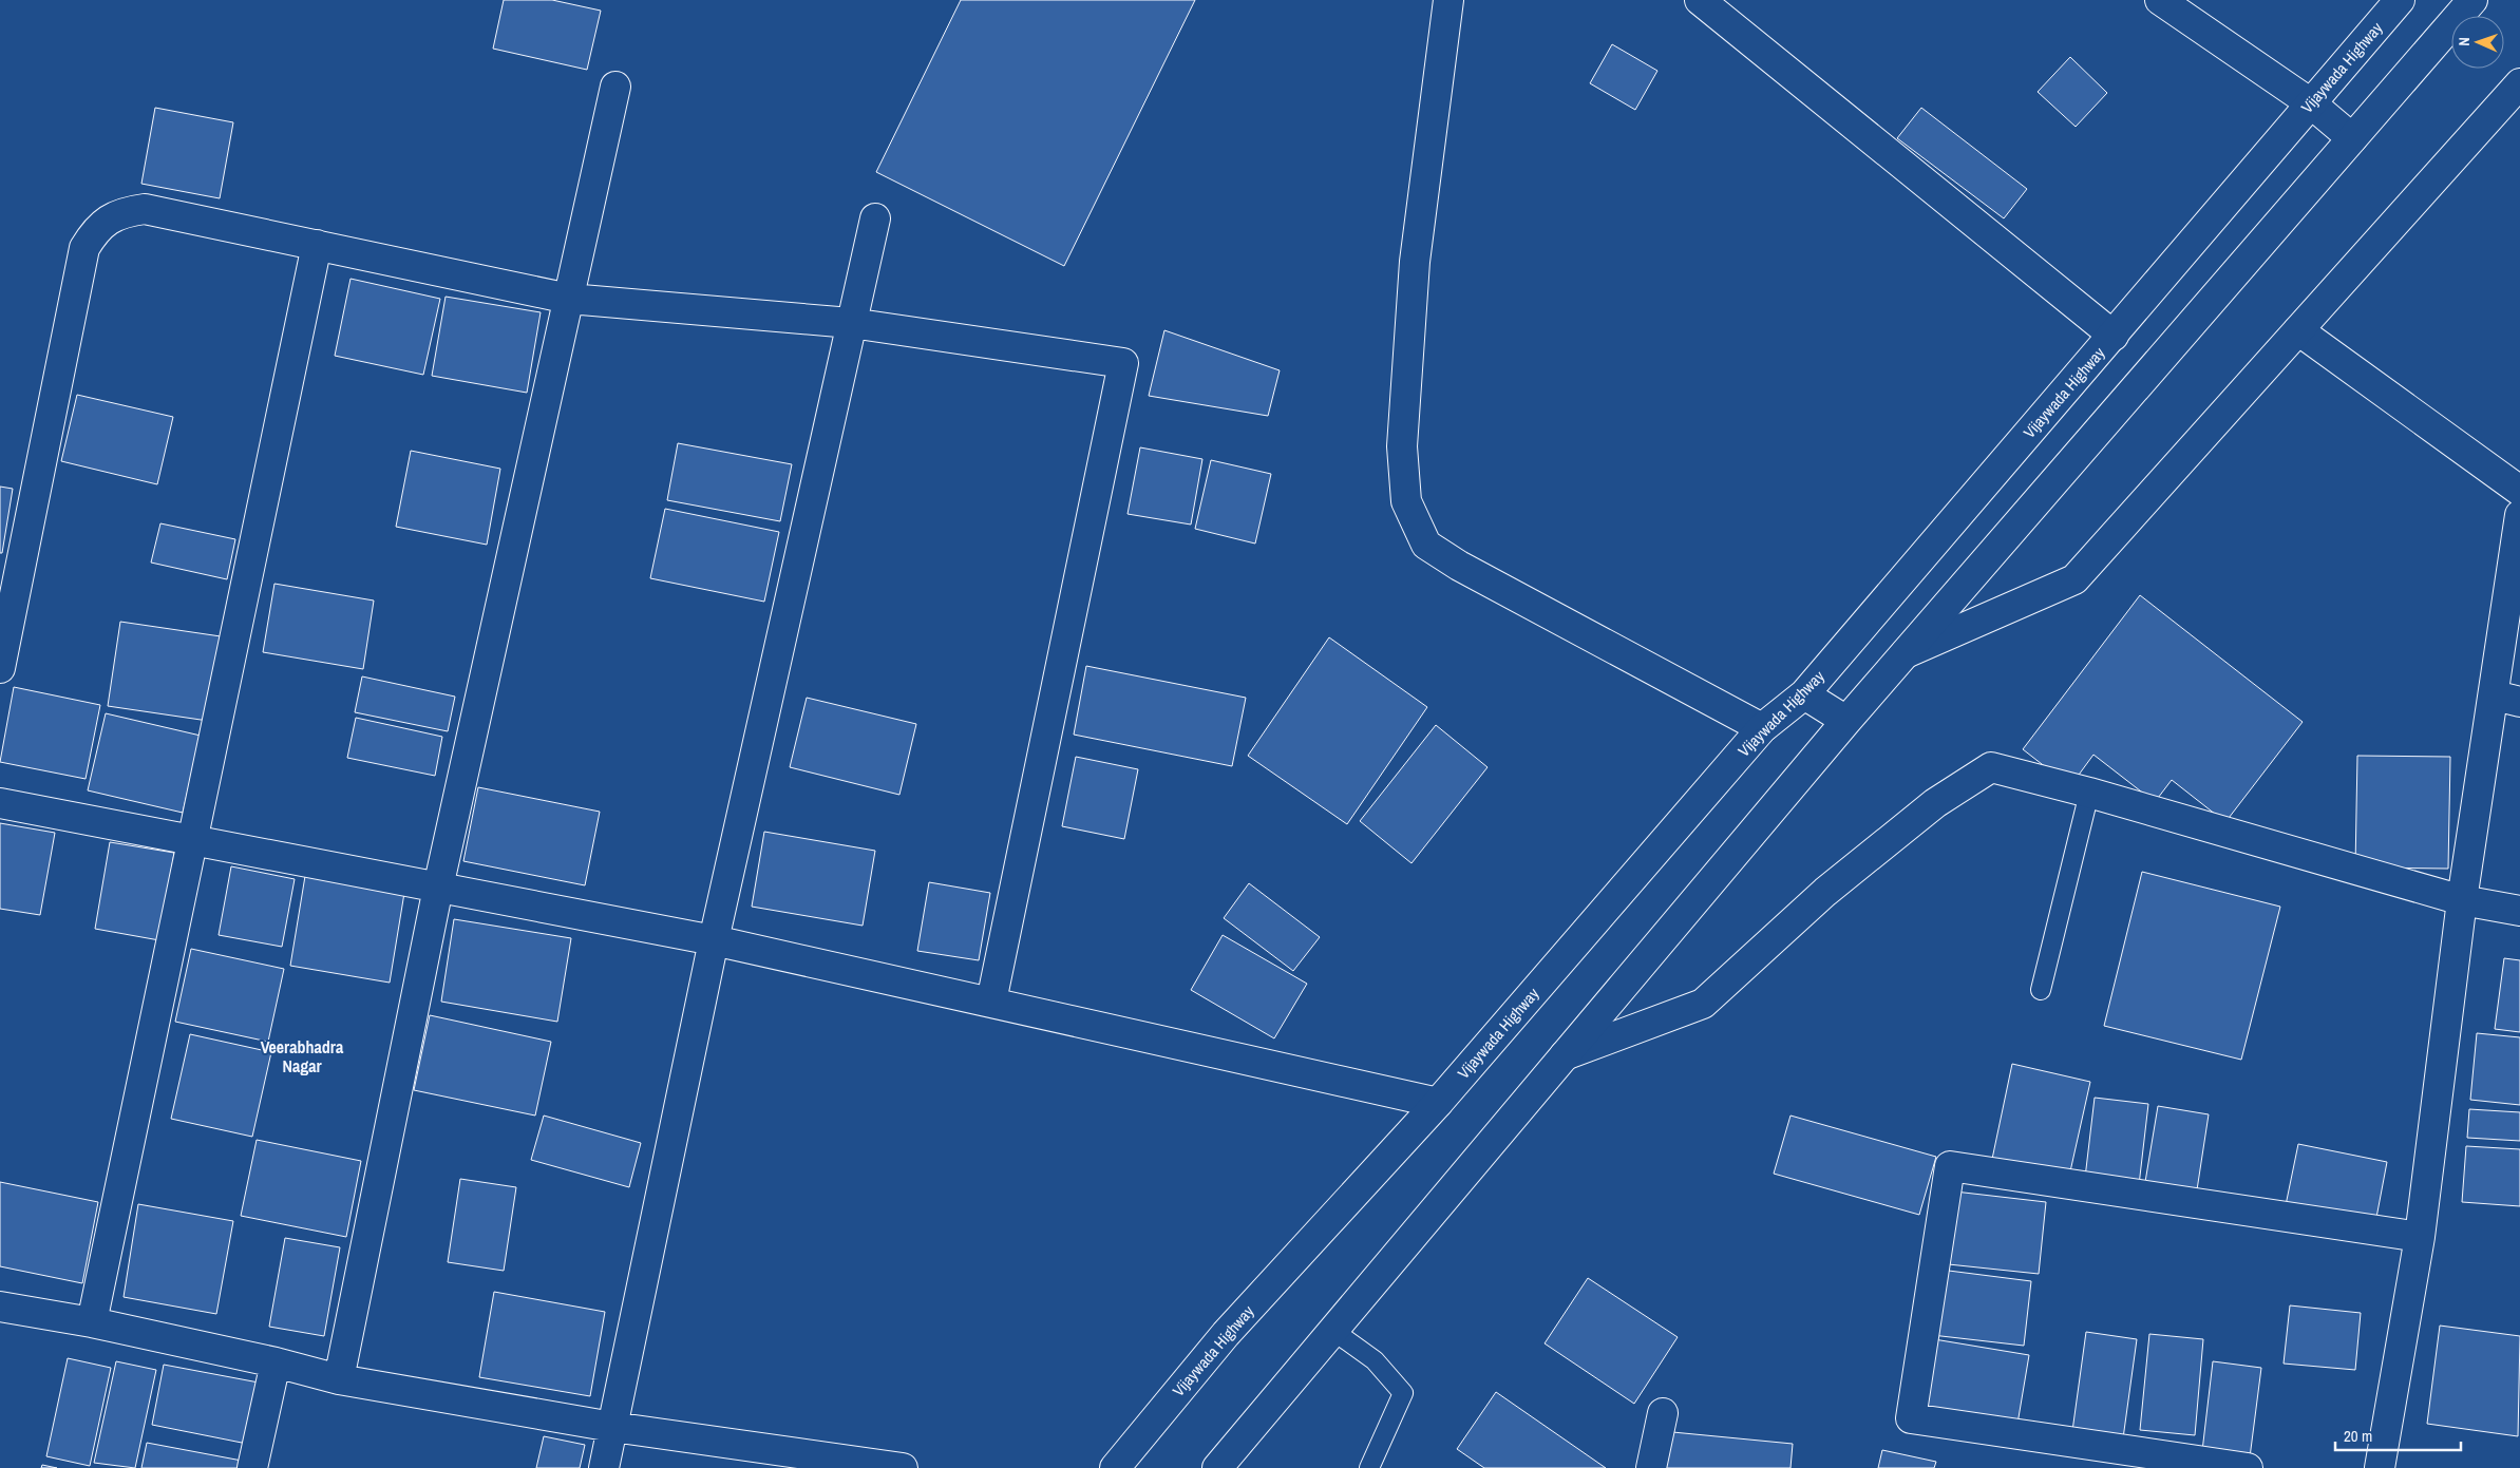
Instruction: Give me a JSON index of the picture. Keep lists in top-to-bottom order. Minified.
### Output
{"streets":{"main road":["Vijaywada Highway"]},"districts":["Veerabhadra Nagar"],"scale_bar":"20 m","north":"left"}
